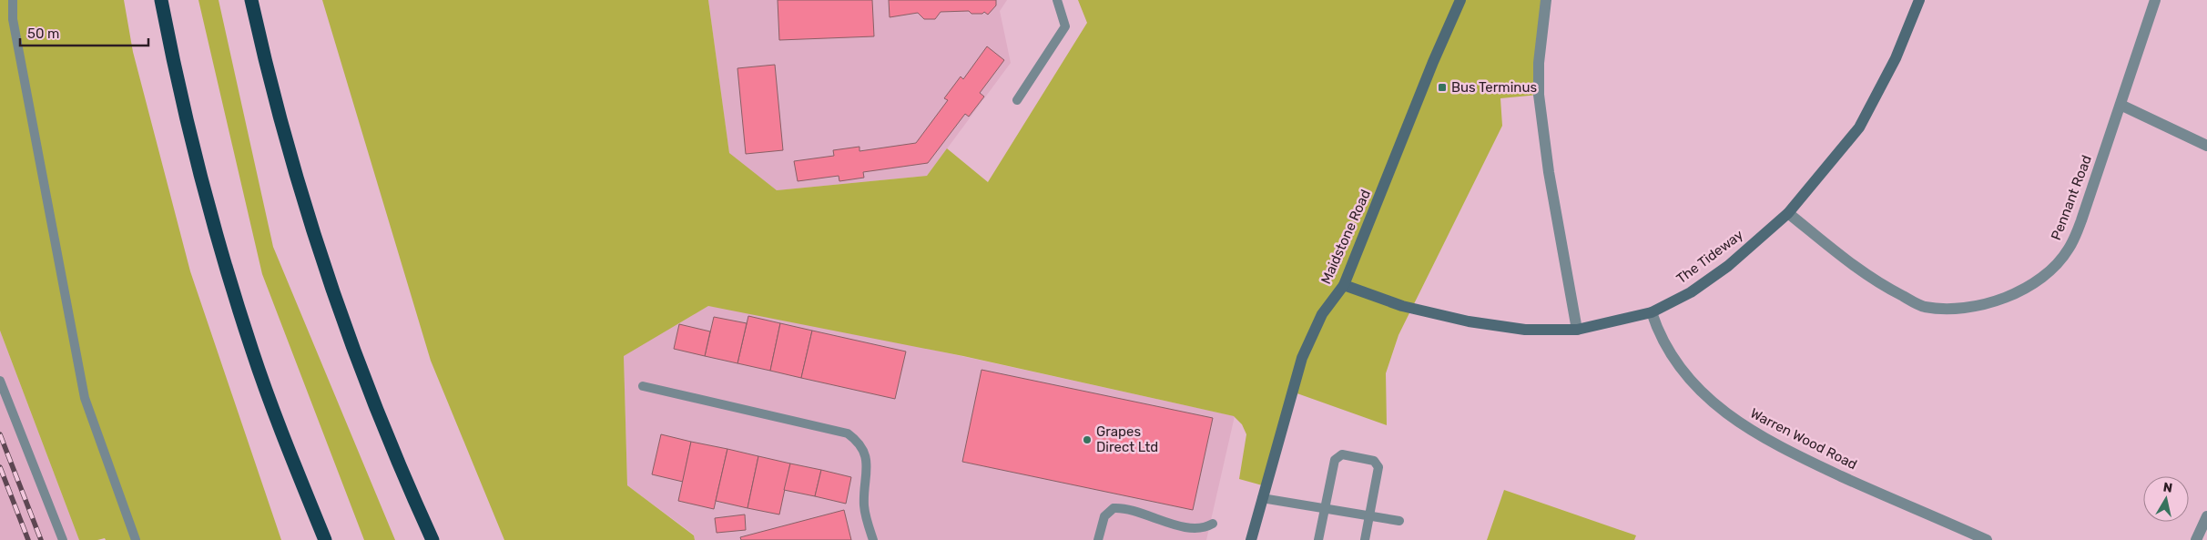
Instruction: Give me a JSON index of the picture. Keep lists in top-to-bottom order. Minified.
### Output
{"streets":{"street":["Pennant Road","Maidstone Road","The Tideway","Warren Wood Road"]},"crossings":[["Pennant Road","The Tideway"],["Maidstone Road","The Tideway"],["The Tideway","Warren Wood Road"]],"places":{"transit":["Bus Terminus"],"other":["Grapes Direct Ltd"]},"scale_bar":"50 m","north":"top"}
